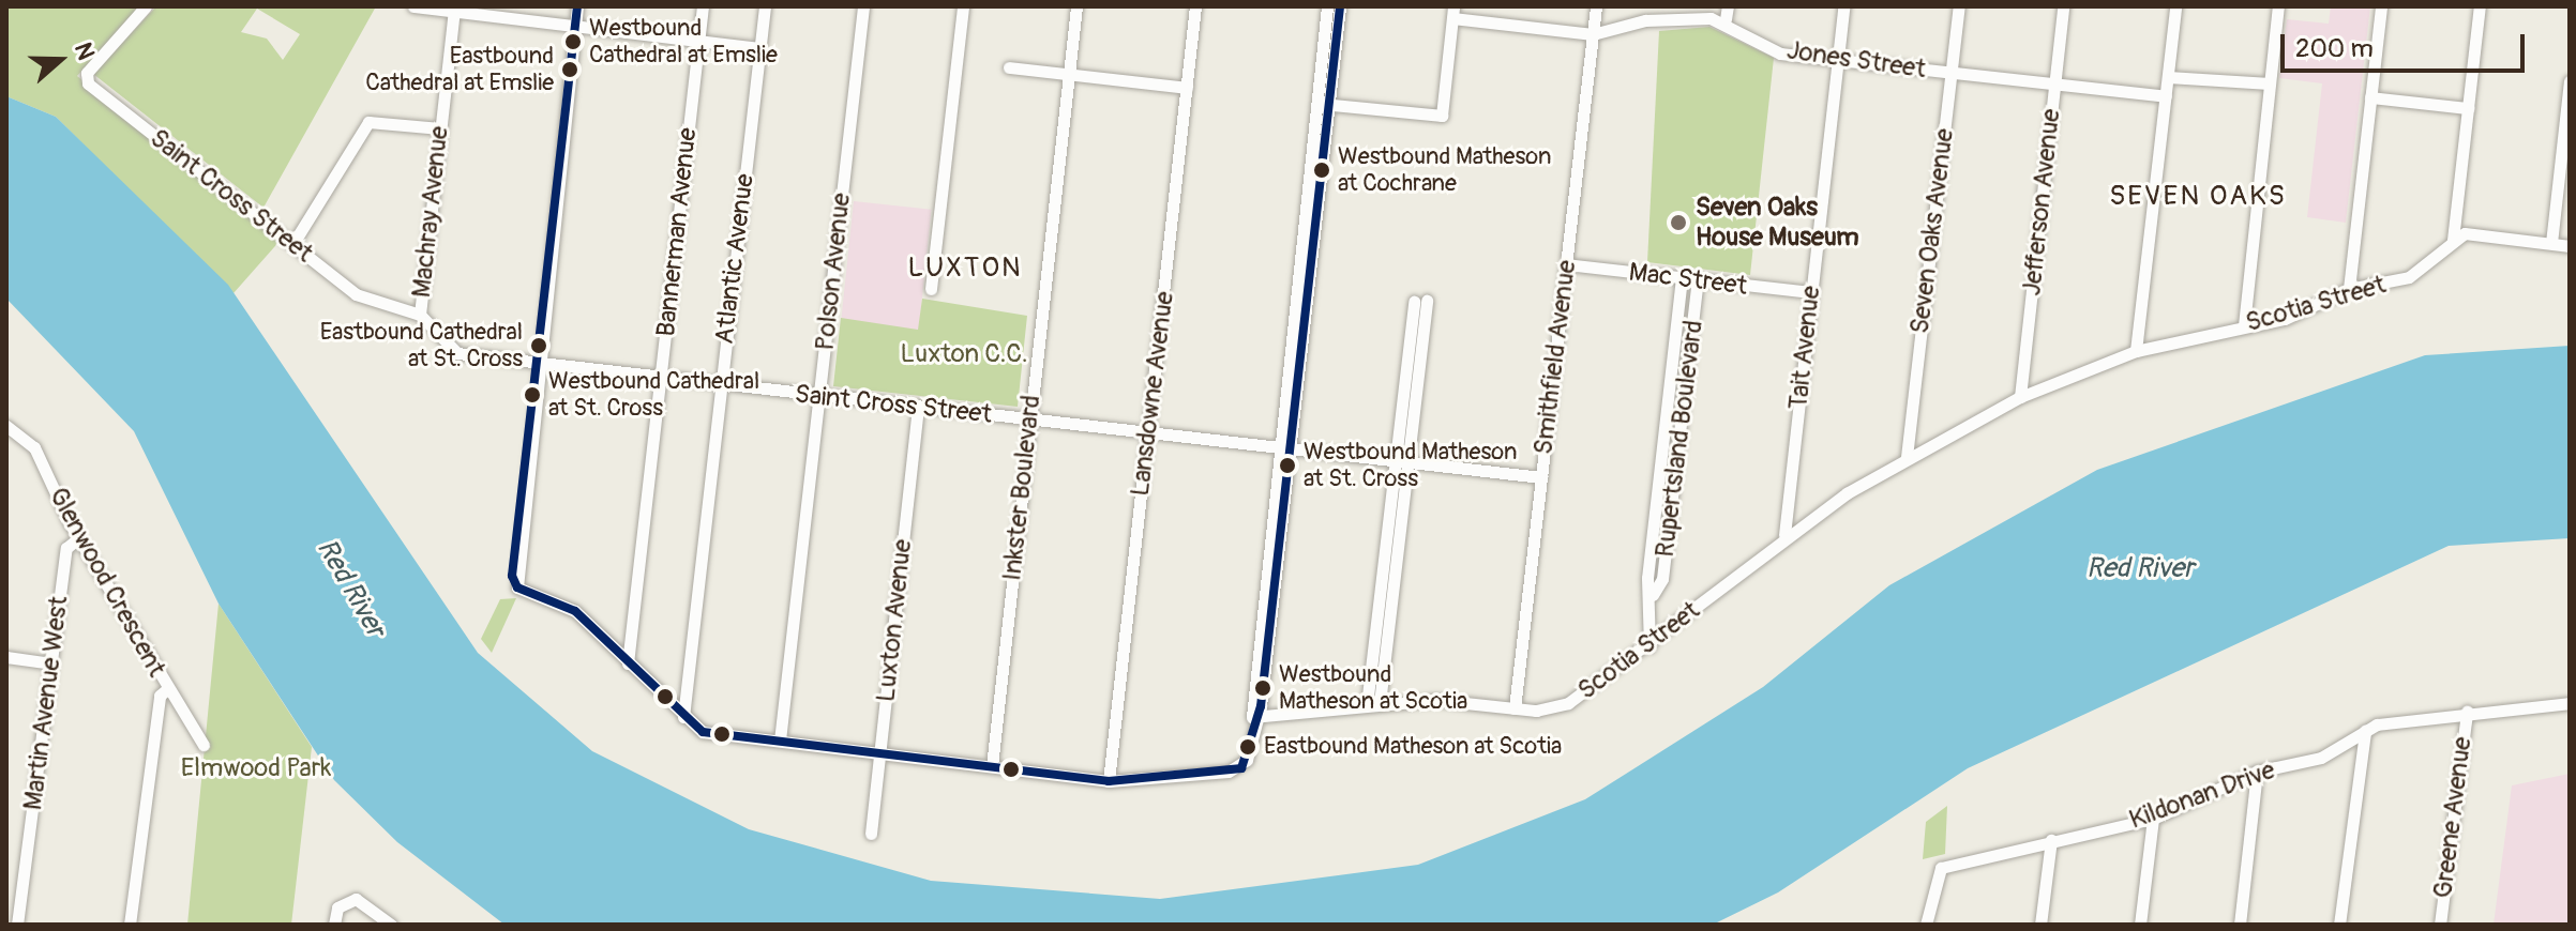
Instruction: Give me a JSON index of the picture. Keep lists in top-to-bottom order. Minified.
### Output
{"streets":{"street":["Jones Street","Saint Cross Street","Jefferson Avenue","Machray Avenue","Seven Oaks Avenue","Bannerman Avenue","Atlantic Avenue","Polson Avenue","Mac Street","Scotia Street","Tait Avenue","Smithfield Avenue","Lansdowne Avenue","Rupertsland Boulevard","Inkster Boulevard","Glenwood Crescent","Luxton Avenue","Martin Avenue West","Kildonan Drive","Greene Avenue"]},"crossings":[["Jones Street","Jefferson Avenue"],["Jones Street","Seven Oaks Avenue"],["Jones Street","Tait Avenue"],["Jones Street","Smithfield Avenue"],["Saint Cross Street","Machray Avenue"],["Saint Cross Street","Bannerman Avenue"],["Saint Cross Street","Atlantic Avenue"],["Saint Cross Street","Polson Avenue"],["Saint Cross Street","Smithfield Avenue"],["Saint Cross Street","Lansdowne Avenue"],["Saint Cross Street","Inkster Boulevard"],["Saint Cross Street","Luxton Avenue"],["Jefferson Avenue","Scotia Street"],["Seven Oaks Avenue","Scotia Street"],["Mac Street","Tait Avenue"],["Mac Street","Smithfield Avenue"],["Mac Street","Rupertsland Boulevard"],["Scotia Street","Tait Avenue"],["Scotia Street","Smithfield Avenue"],["Scotia Street","Rupertsland Boulevard"],["Glenwood Crescent","Martin Avenue West"],["Kildonan Drive","Greene Avenue"]],"districts":["SEVEN OAKS","LUXTON"],"water":["Red River"],"parks":["Luxton C.C.","Elmwood Park"],"places":["Westbound Cathedral at Emslie","Eastbound Cathedral at Emslie","Westbound Matheson at Cochrane","Seven Oaks House Museum","Eastbound Cathedral at St. Cross","Westbound Cathedral at St. Cross","Westbound Matheson at St. Cross","Westbound Matheson at Scotia","Eastbound Matheson at Scotia"],"scale_bar":"200 m","north":"right"}
